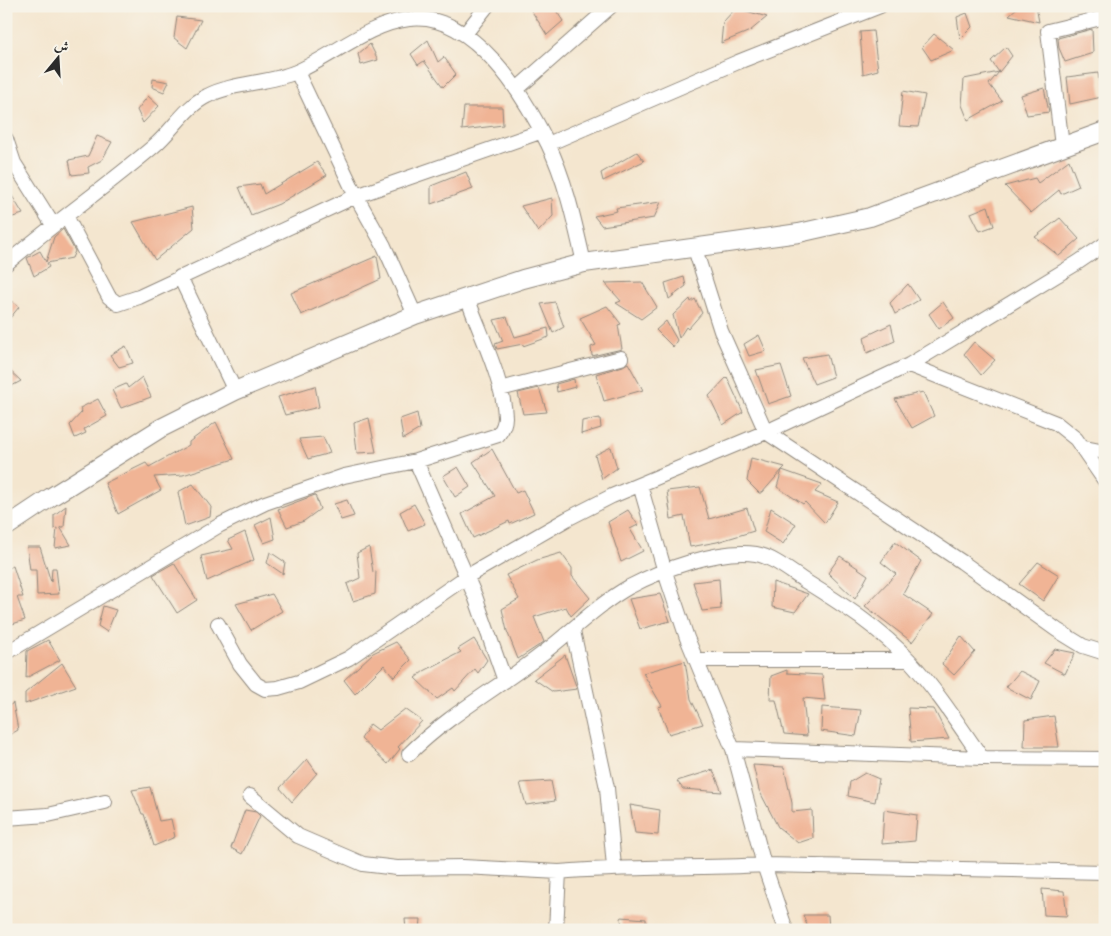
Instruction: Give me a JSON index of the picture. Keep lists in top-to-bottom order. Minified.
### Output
{"north":"top"}
